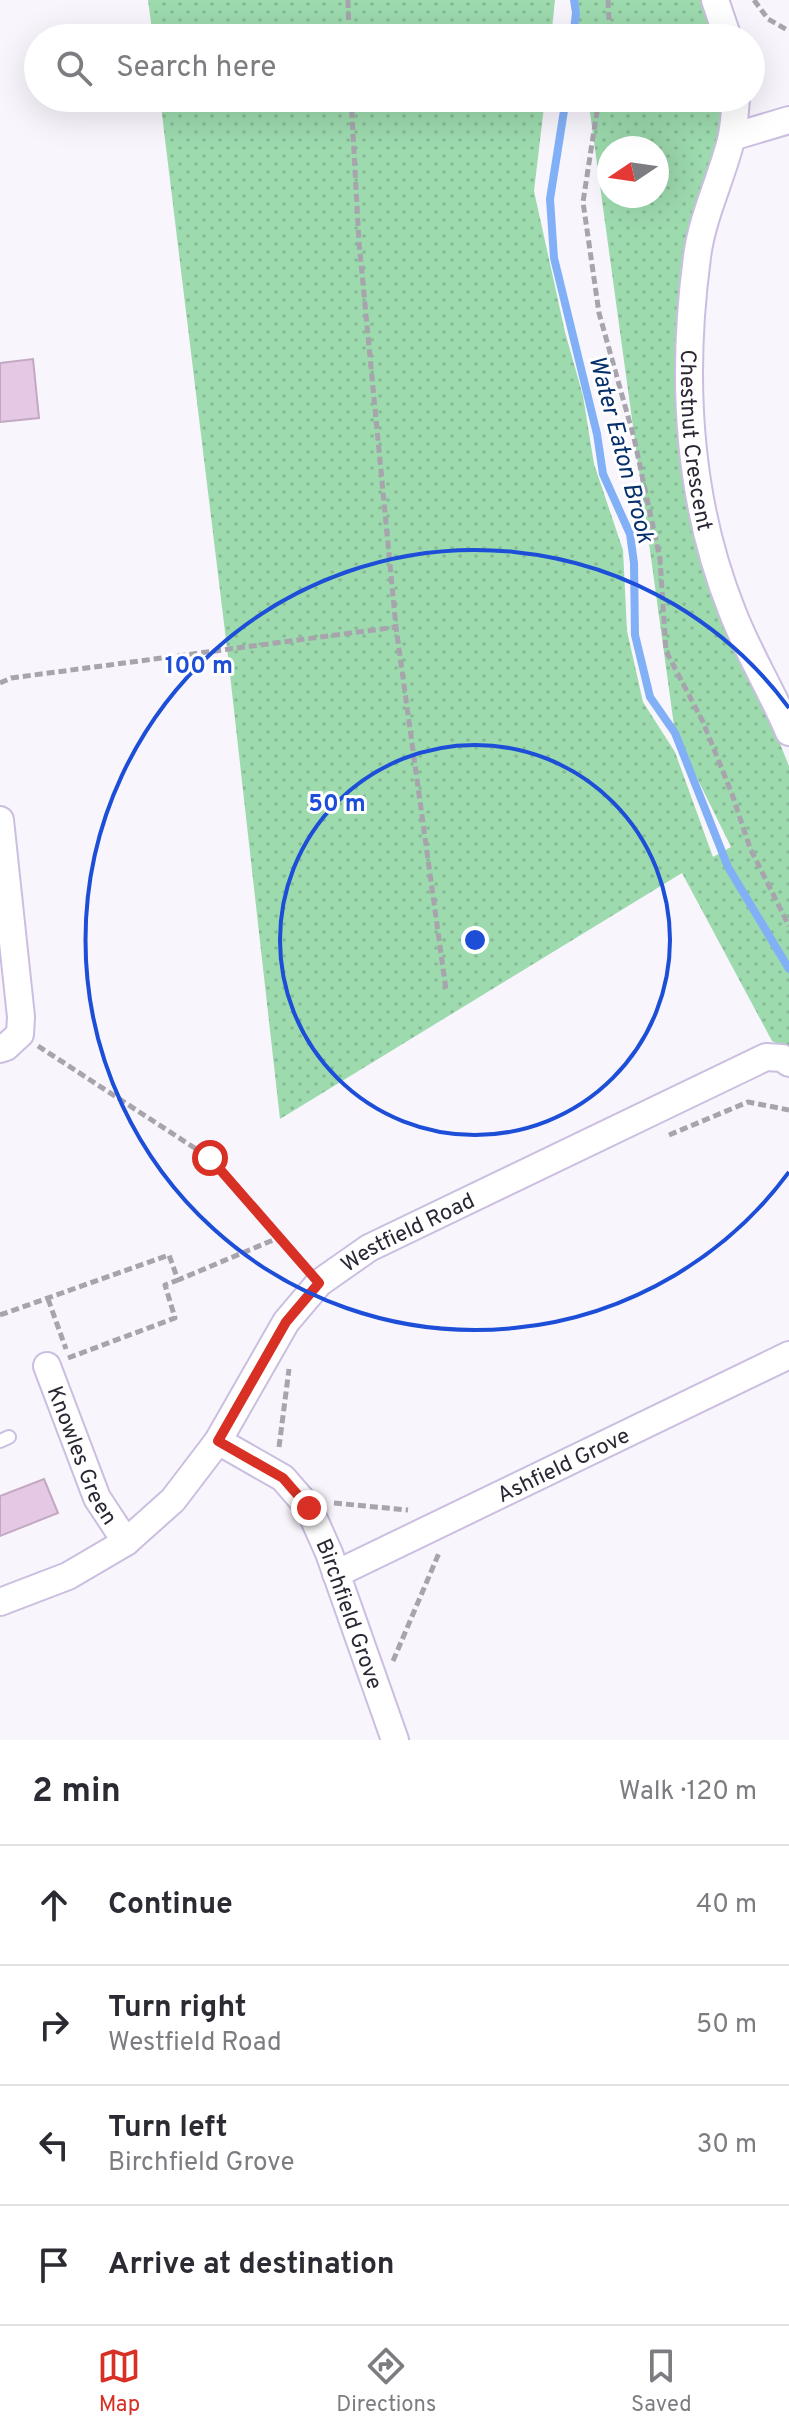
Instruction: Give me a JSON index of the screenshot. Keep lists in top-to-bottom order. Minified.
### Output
{"streets":{"street":["Chestnut Crescent","Westfield Road","Knowles Green","Ashfield Grove","Birchfield Grove"]},"crossings":[["Westfield Road","Knowles Green"],["Westfield Road","Birchfield Grove"],["Ashfield Grove","Birchfield Grove"]],"water":["Water Eaton Brook"],"north":"left","page":{"search":"Search here","heading":["2 min","Walk · 120 m"],"list":[["Continue","40 m"],["Turn right","Westfield Road","50 m"],["Turn left","Birchfield Grove","30 m"],"Arrive at destination"],"nav":["Map","Directions","Saved"]},"rings":["100 m","50 m"]}
